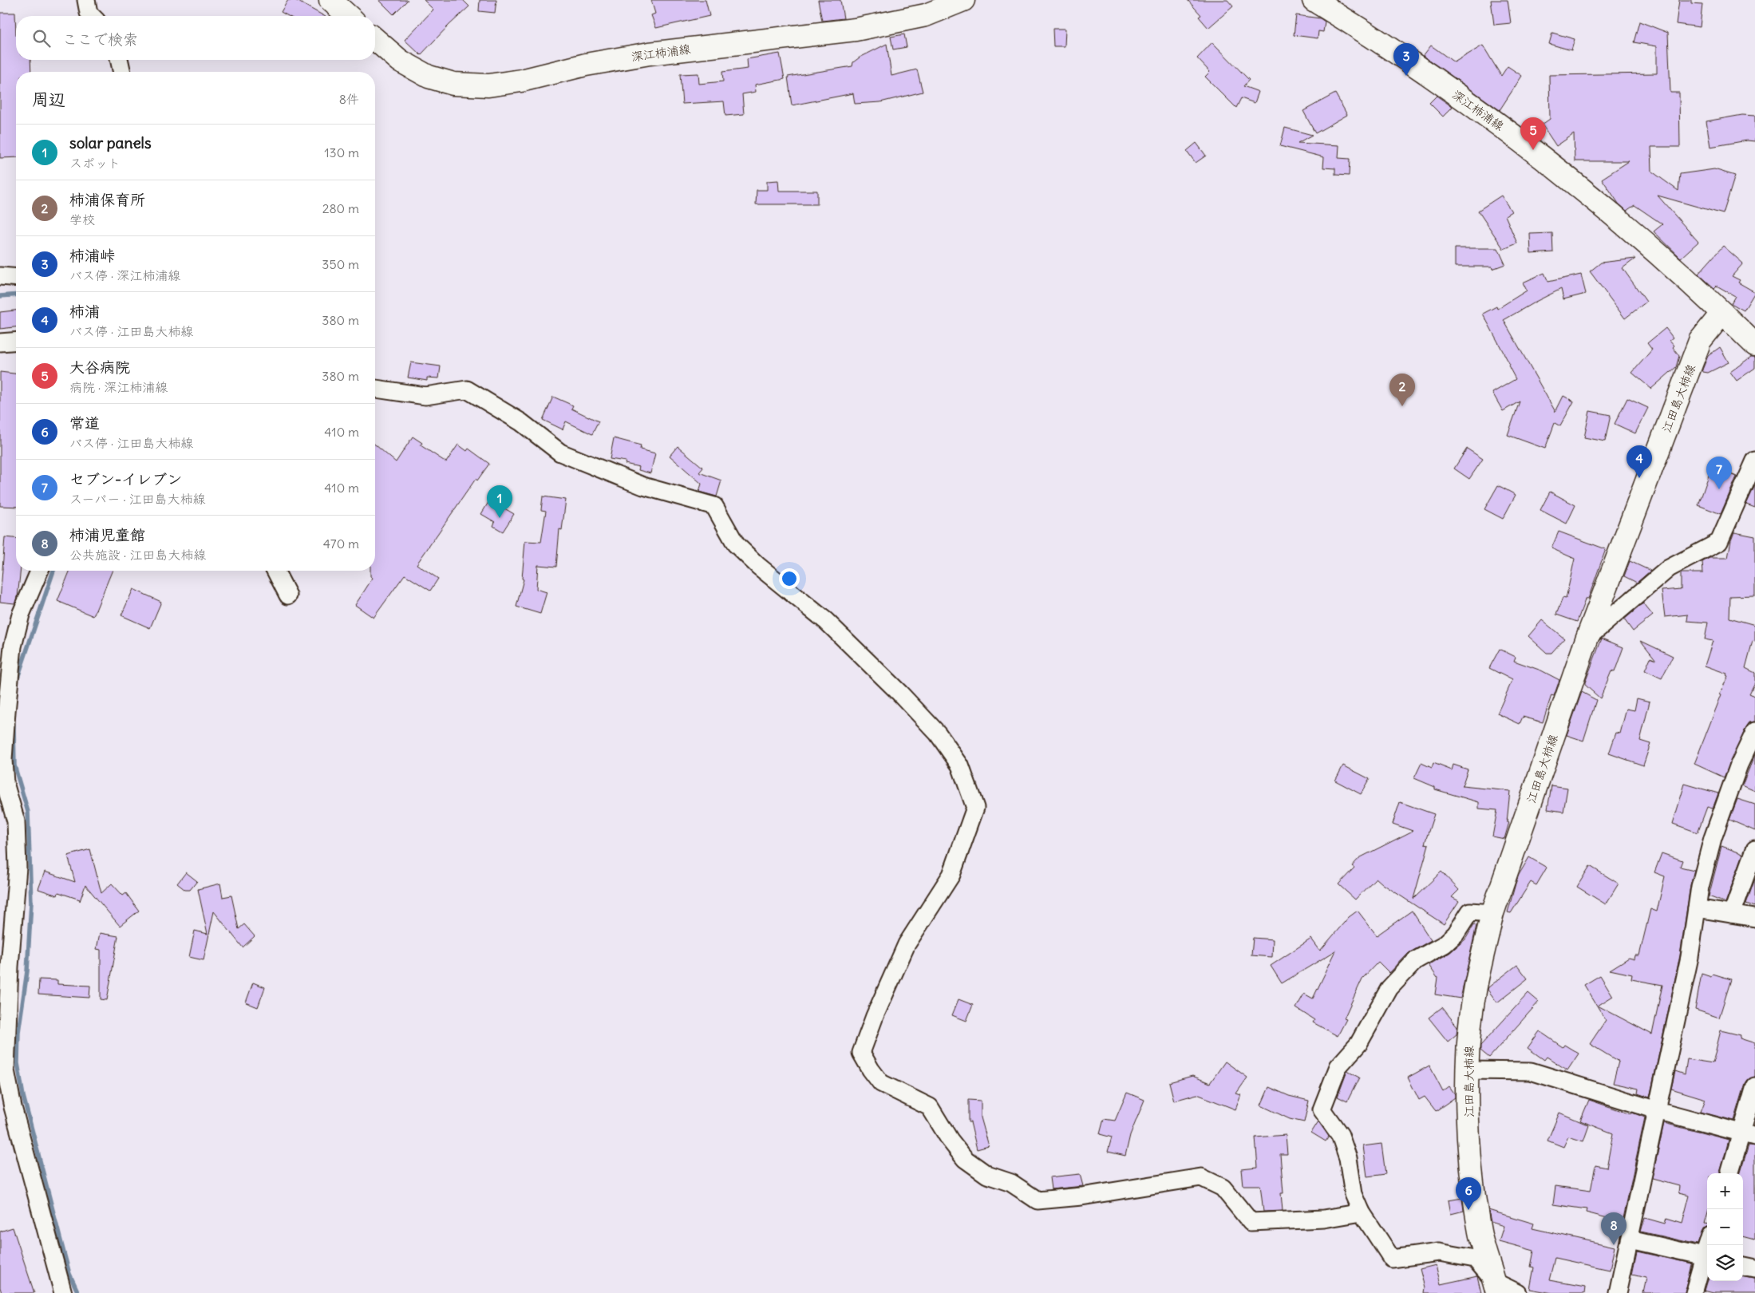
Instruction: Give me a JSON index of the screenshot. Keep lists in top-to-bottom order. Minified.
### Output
{"streets":{"main road":["深江柿浦線","江田島大柿線"]},"crossings":[["深江柿浦線","江田島大柿線"]],"page":{"search":"ここで検索","pins":["3","5","2","4","7","1","6","8"],"heading":["周辺","8件"],"list":[{"mark":"1","name":"solar panels","note":"スポット","value":"130 m"},{"mark":"2","name":"柿浦保育所","note":"学校","value":"280 m"},{"mark":"3","name":"柿浦峠","note":"バス停 · 深江柿浦線","value":"350 m"},{"mark":"4","name":"柿浦","note":"バス停 · 江田島大柿線","value":"380 m"},{"mark":"5","name":"大谷病院","note":"病院 · 深江柿浦線","value":"380 m"},{"mark":"6","name":"常道","note":"バス停 · 江田島大柿線","value":"410 m"},{"mark":"7","name":"セブン-イレブン","note":"スーパー · 江田島大柿線","value":"410 m"},{"mark":"8","name":"柿浦児童館","note":"公共施設 · 江田島大柿線","value":"470 m"}],"map_buttons":["+","−"]}}
